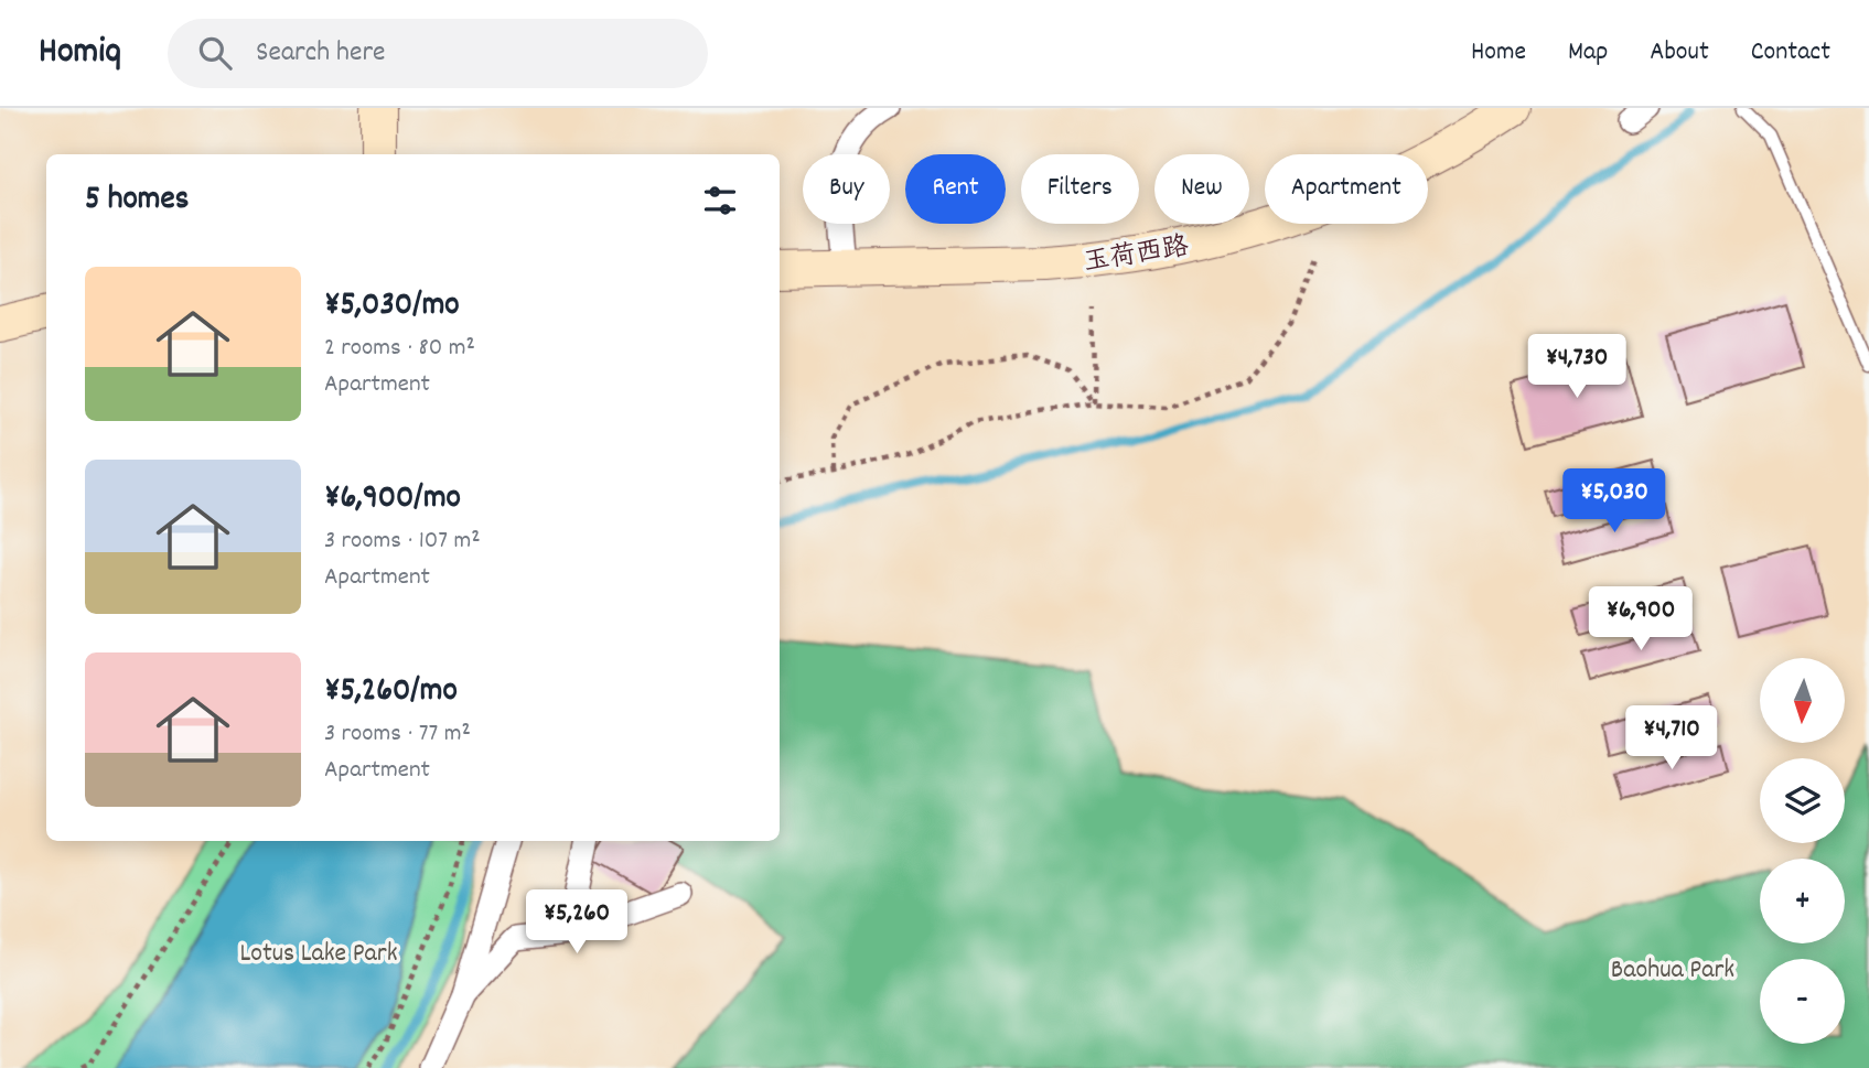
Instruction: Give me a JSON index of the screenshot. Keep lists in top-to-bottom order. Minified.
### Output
{"streets":{"main road":["玉荷西路"]},"parks":["Lotus Lake Park","Baohua Park"],"north":"bottom","page":{"header":"Homiq","search":"Search here","nav":["Home","Map","About","Contact"],"chip":["Buy","Rent","Filters","New","Apartment"],"heading":"5 homes","list":[{"name":"¥5,030/mo","note":"2 rooms · 80 m² · Apartment"},{"name":"¥6,900/mo","note":"3 rooms · 107 m² · Apartment"},{"name":"¥5,260/mo","note":"3 rooms · 77 m² · Apartment"}],"price":["¥4,730","¥5,030","¥6,900","¥4,710","¥5,260"],"map_buttons":["+","−"]}}
